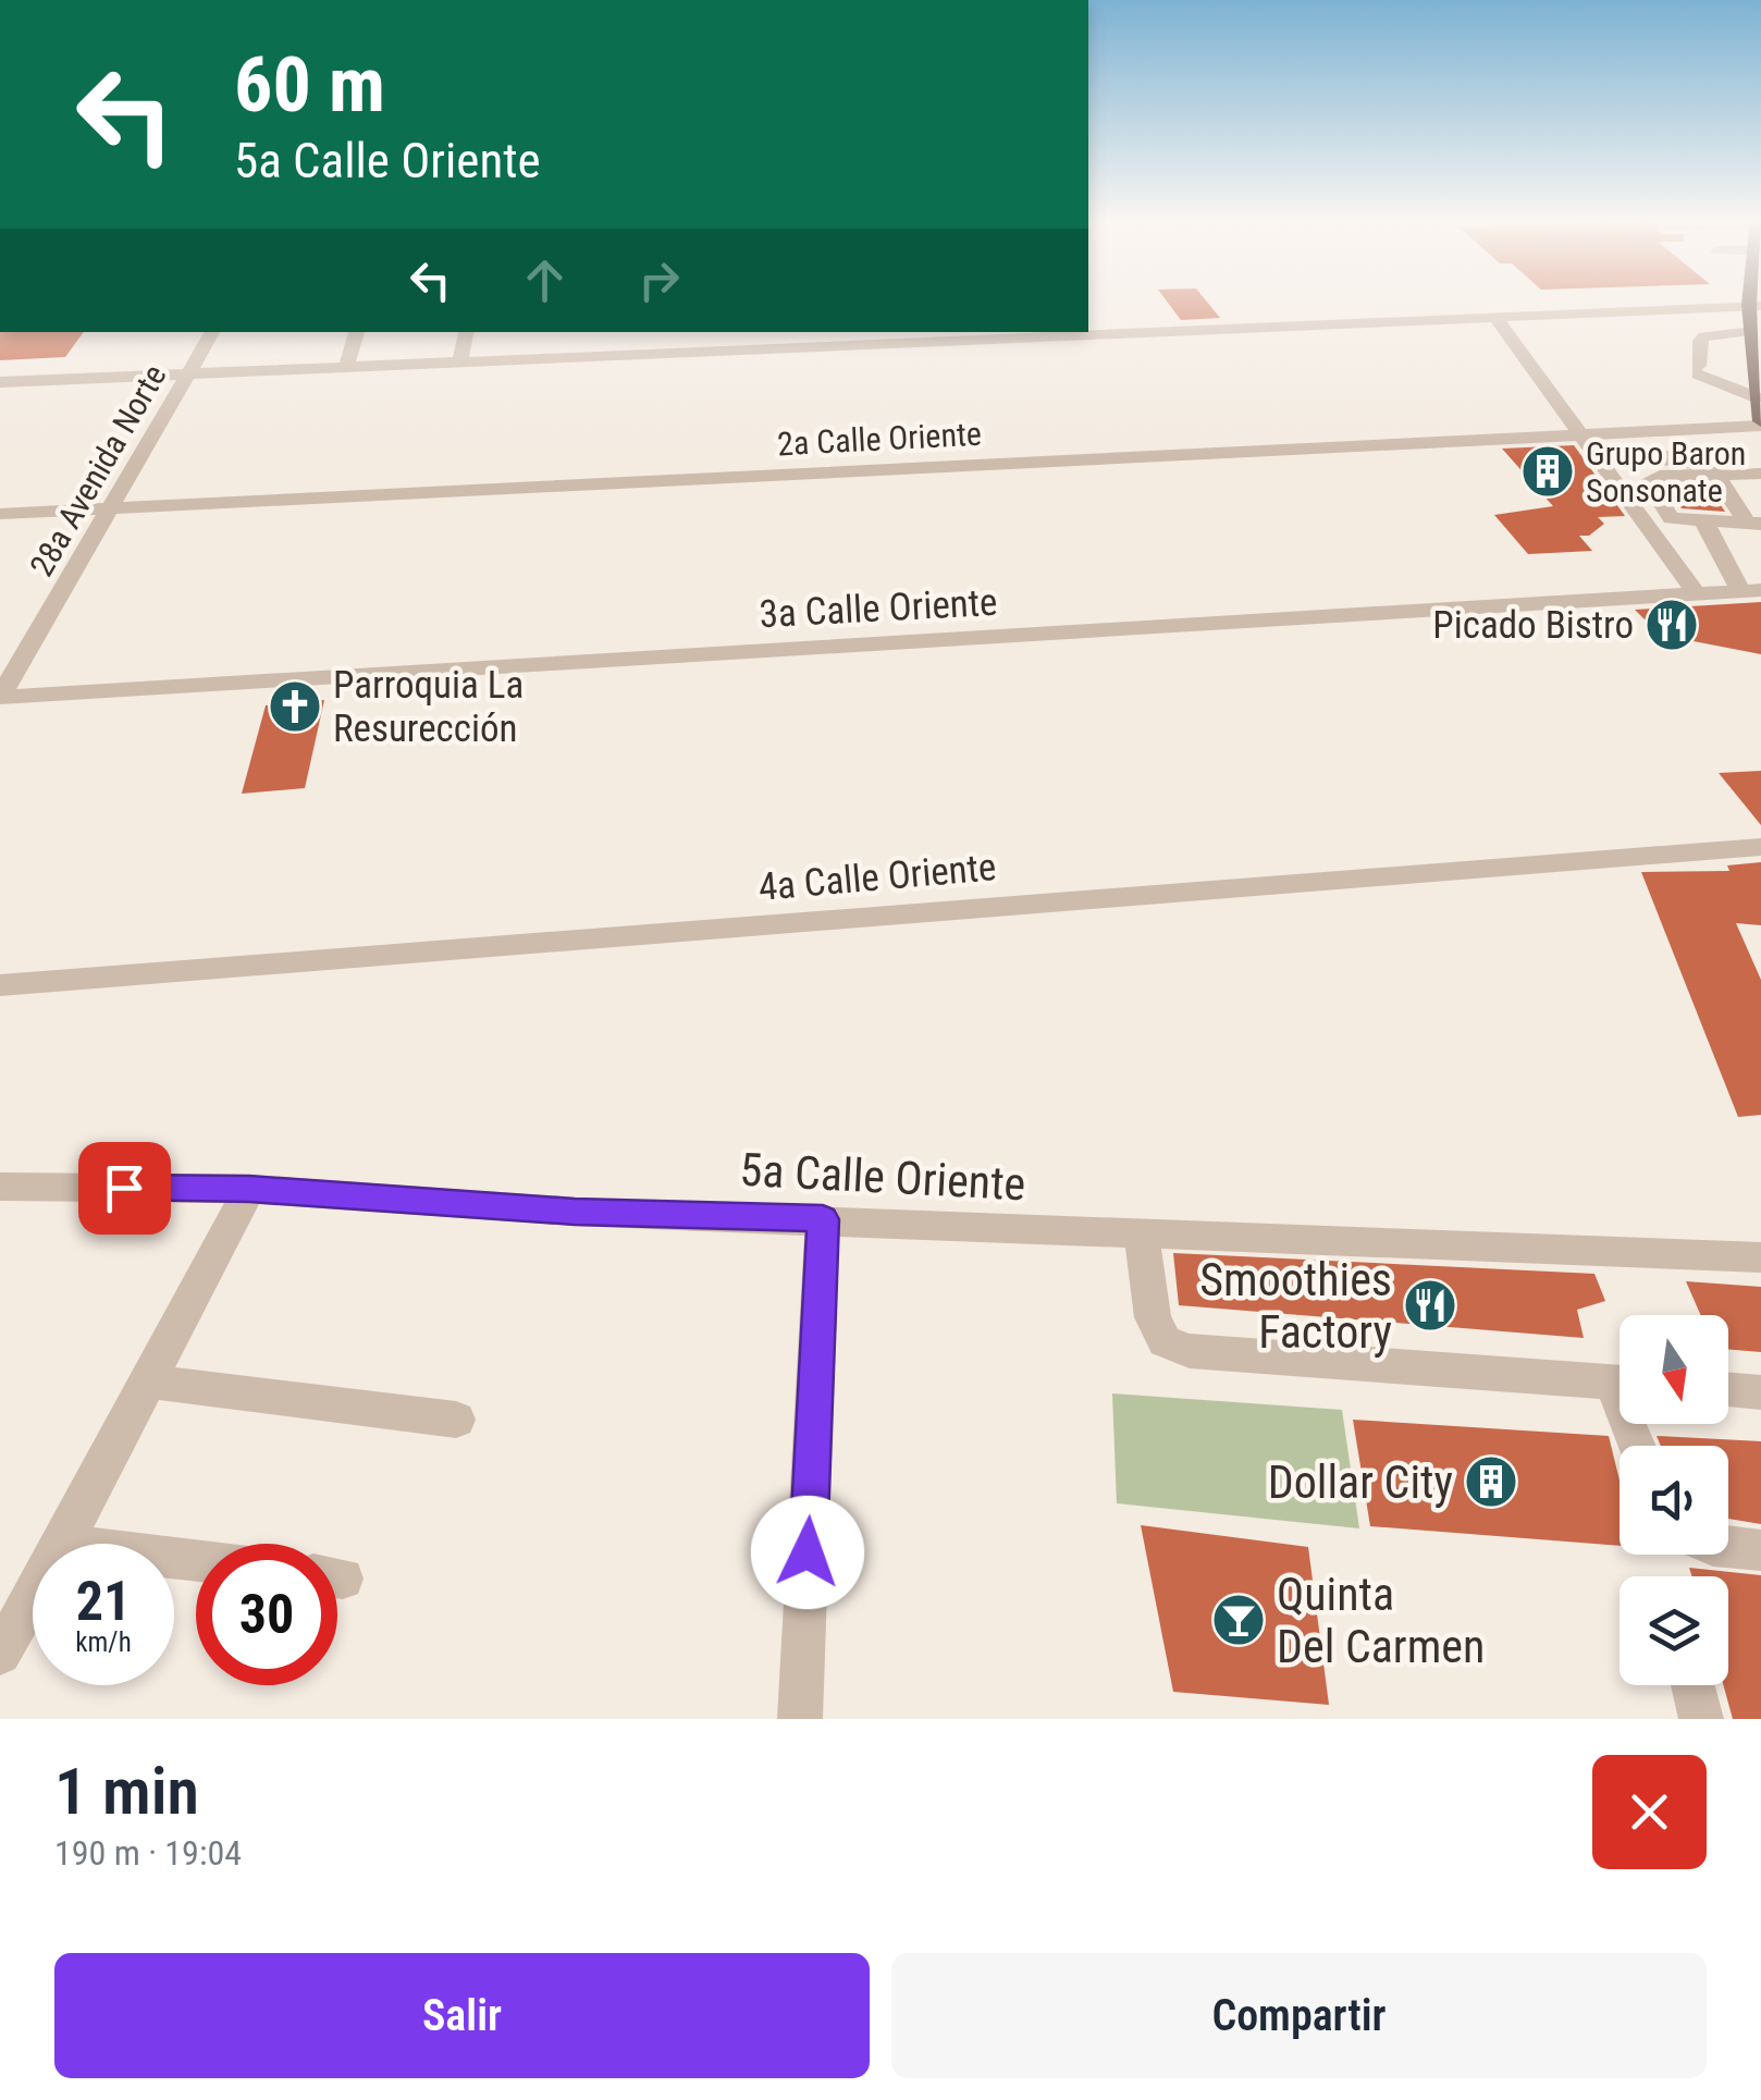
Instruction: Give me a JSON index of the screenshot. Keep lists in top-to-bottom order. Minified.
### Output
{"streets":{"street":["2a Calle Oriente","28a Avenida Norte","3a Calle Oriente","4a Calle Oriente","5a Calle Oriente"]},"crossings":[["2a Calle Oriente","28a Avenida Norte"],["28a Avenida Norte","3a Calle Oriente"]],"places":{"building":["Grupo Baron Sonsonate","Dollar City"],"restaurant":["Picado Bistro","Smoothies Factory"],"church":["Parroquia La Resurección"],"bar":["Quinta Del Carmen"]},"north":"bottom","page":{"turn":["60 m","5a Calle Oriente"],"speed":"21 km/h","limit":"30","heading":["1 min","190 m · 19:04"],"buttons":["Salir","Compartir"]}}
